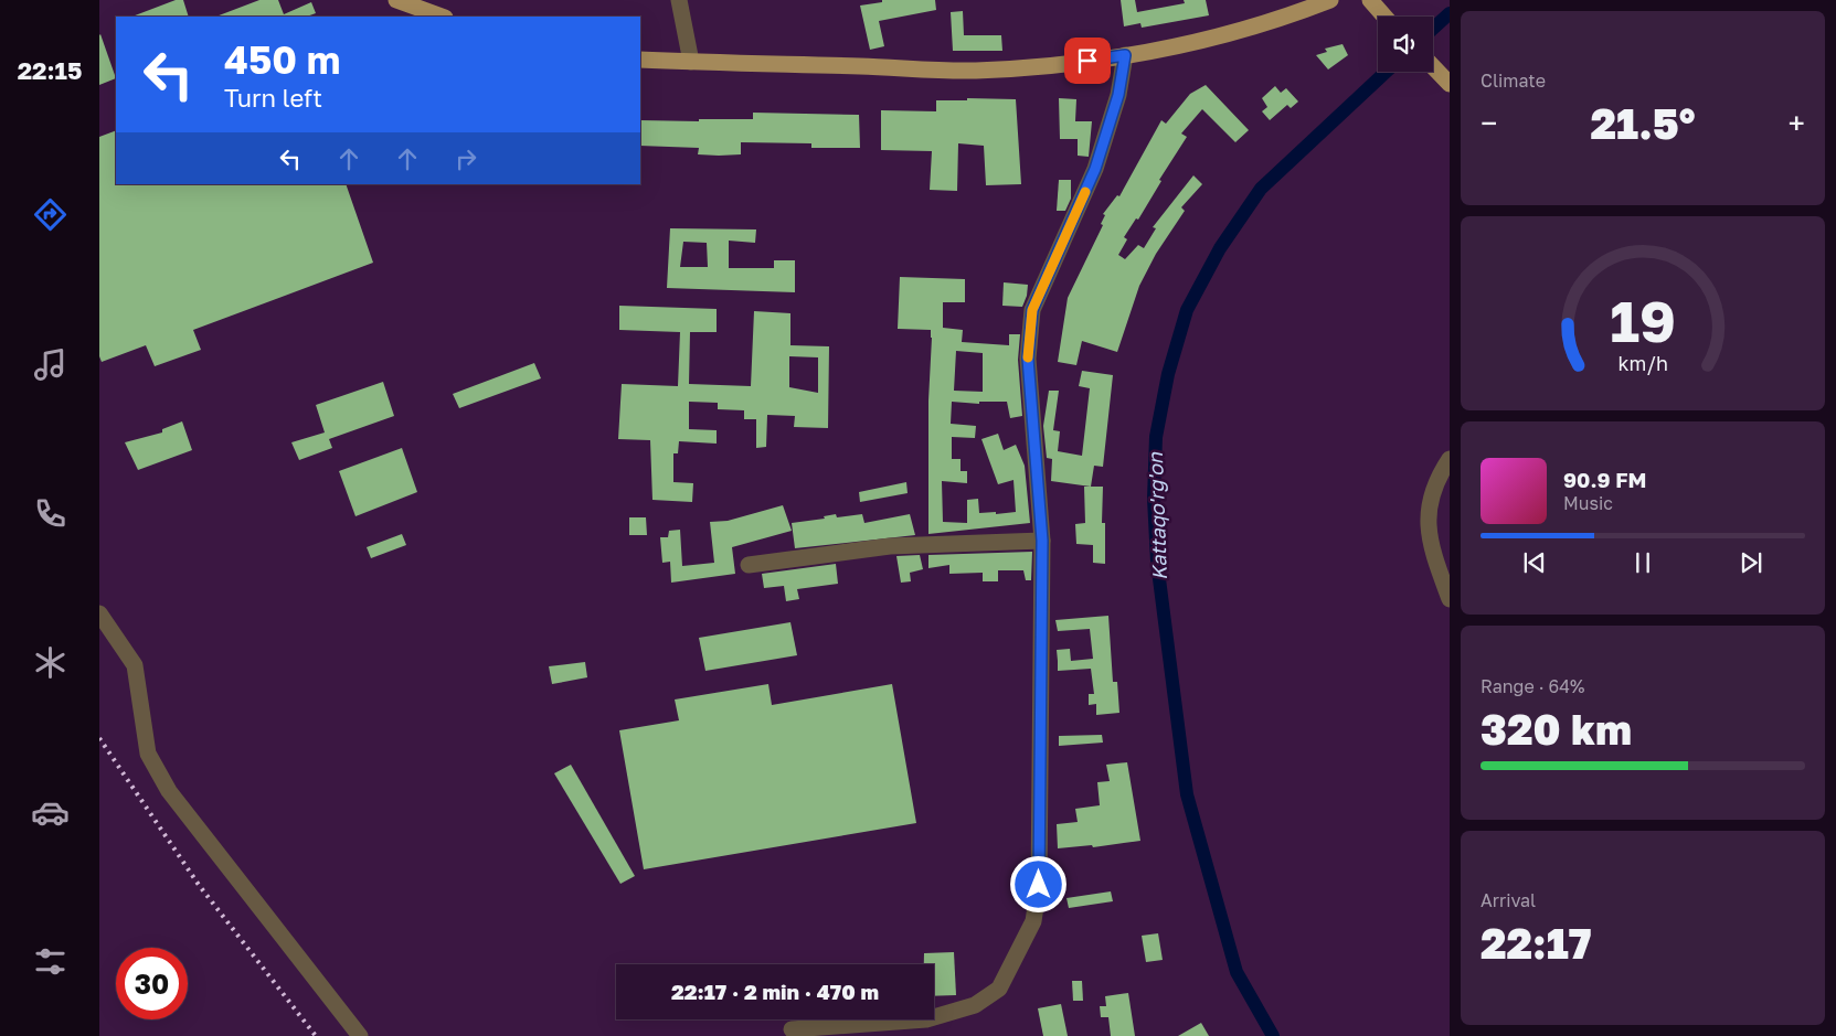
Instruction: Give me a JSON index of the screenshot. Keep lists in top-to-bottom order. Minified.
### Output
{"water":["Kattaqo'rg'on"],"page":{"tabs":"22:15","tile":["Climate",["Range · 64%","320 km"],["Arrival","22:17"]],"turn":["450 m","Turn left"],"heat":["−","21.5°","+"],"song":["90.9 FM","Music"],"limit":"30","trip":"22:17 · 2 min · 470 m","gauge":["19","km/h"]}}
